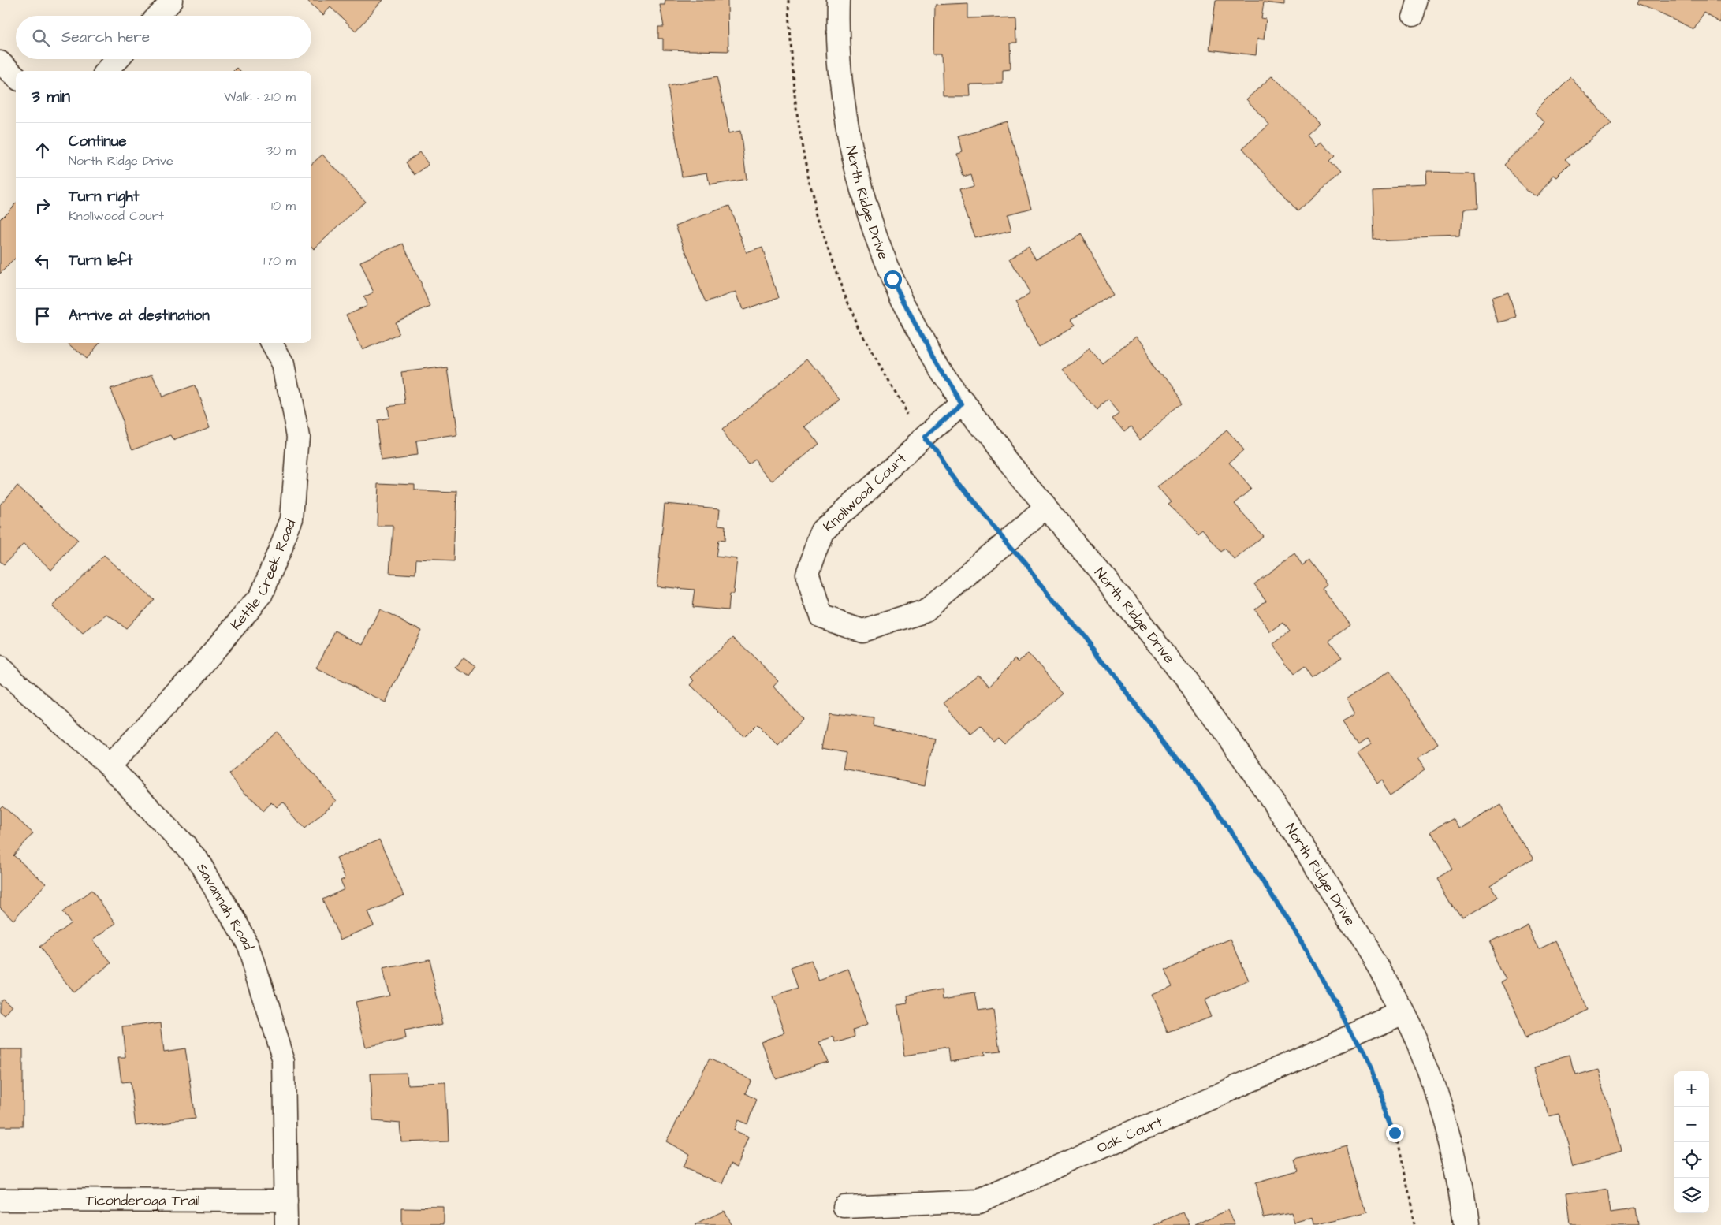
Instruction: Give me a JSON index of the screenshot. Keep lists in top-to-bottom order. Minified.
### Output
{"streets":{"street":["North Ridge Drive","Knollwood Court","Kettle Creek Road","Savannah Road","Oak Court","Ticonderoga Trail"]},"crossings":[["North Ridge Drive","Knollwood Court"],["North Ridge Drive","Oak Court"],["Kettle Creek Road","Savannah Road"],["Savannah Road","Ticonderoga Trail"]],"page":{"search":"Search here","heading":["3 min","Walk · 210 m"],"list":[["Continue","North Ridge Drive","30 m"],["Turn right","Knollwood Court","10 m"],["Turn left","170 m"],"Arrive at destination"],"map_buttons":["+","−"]}}
